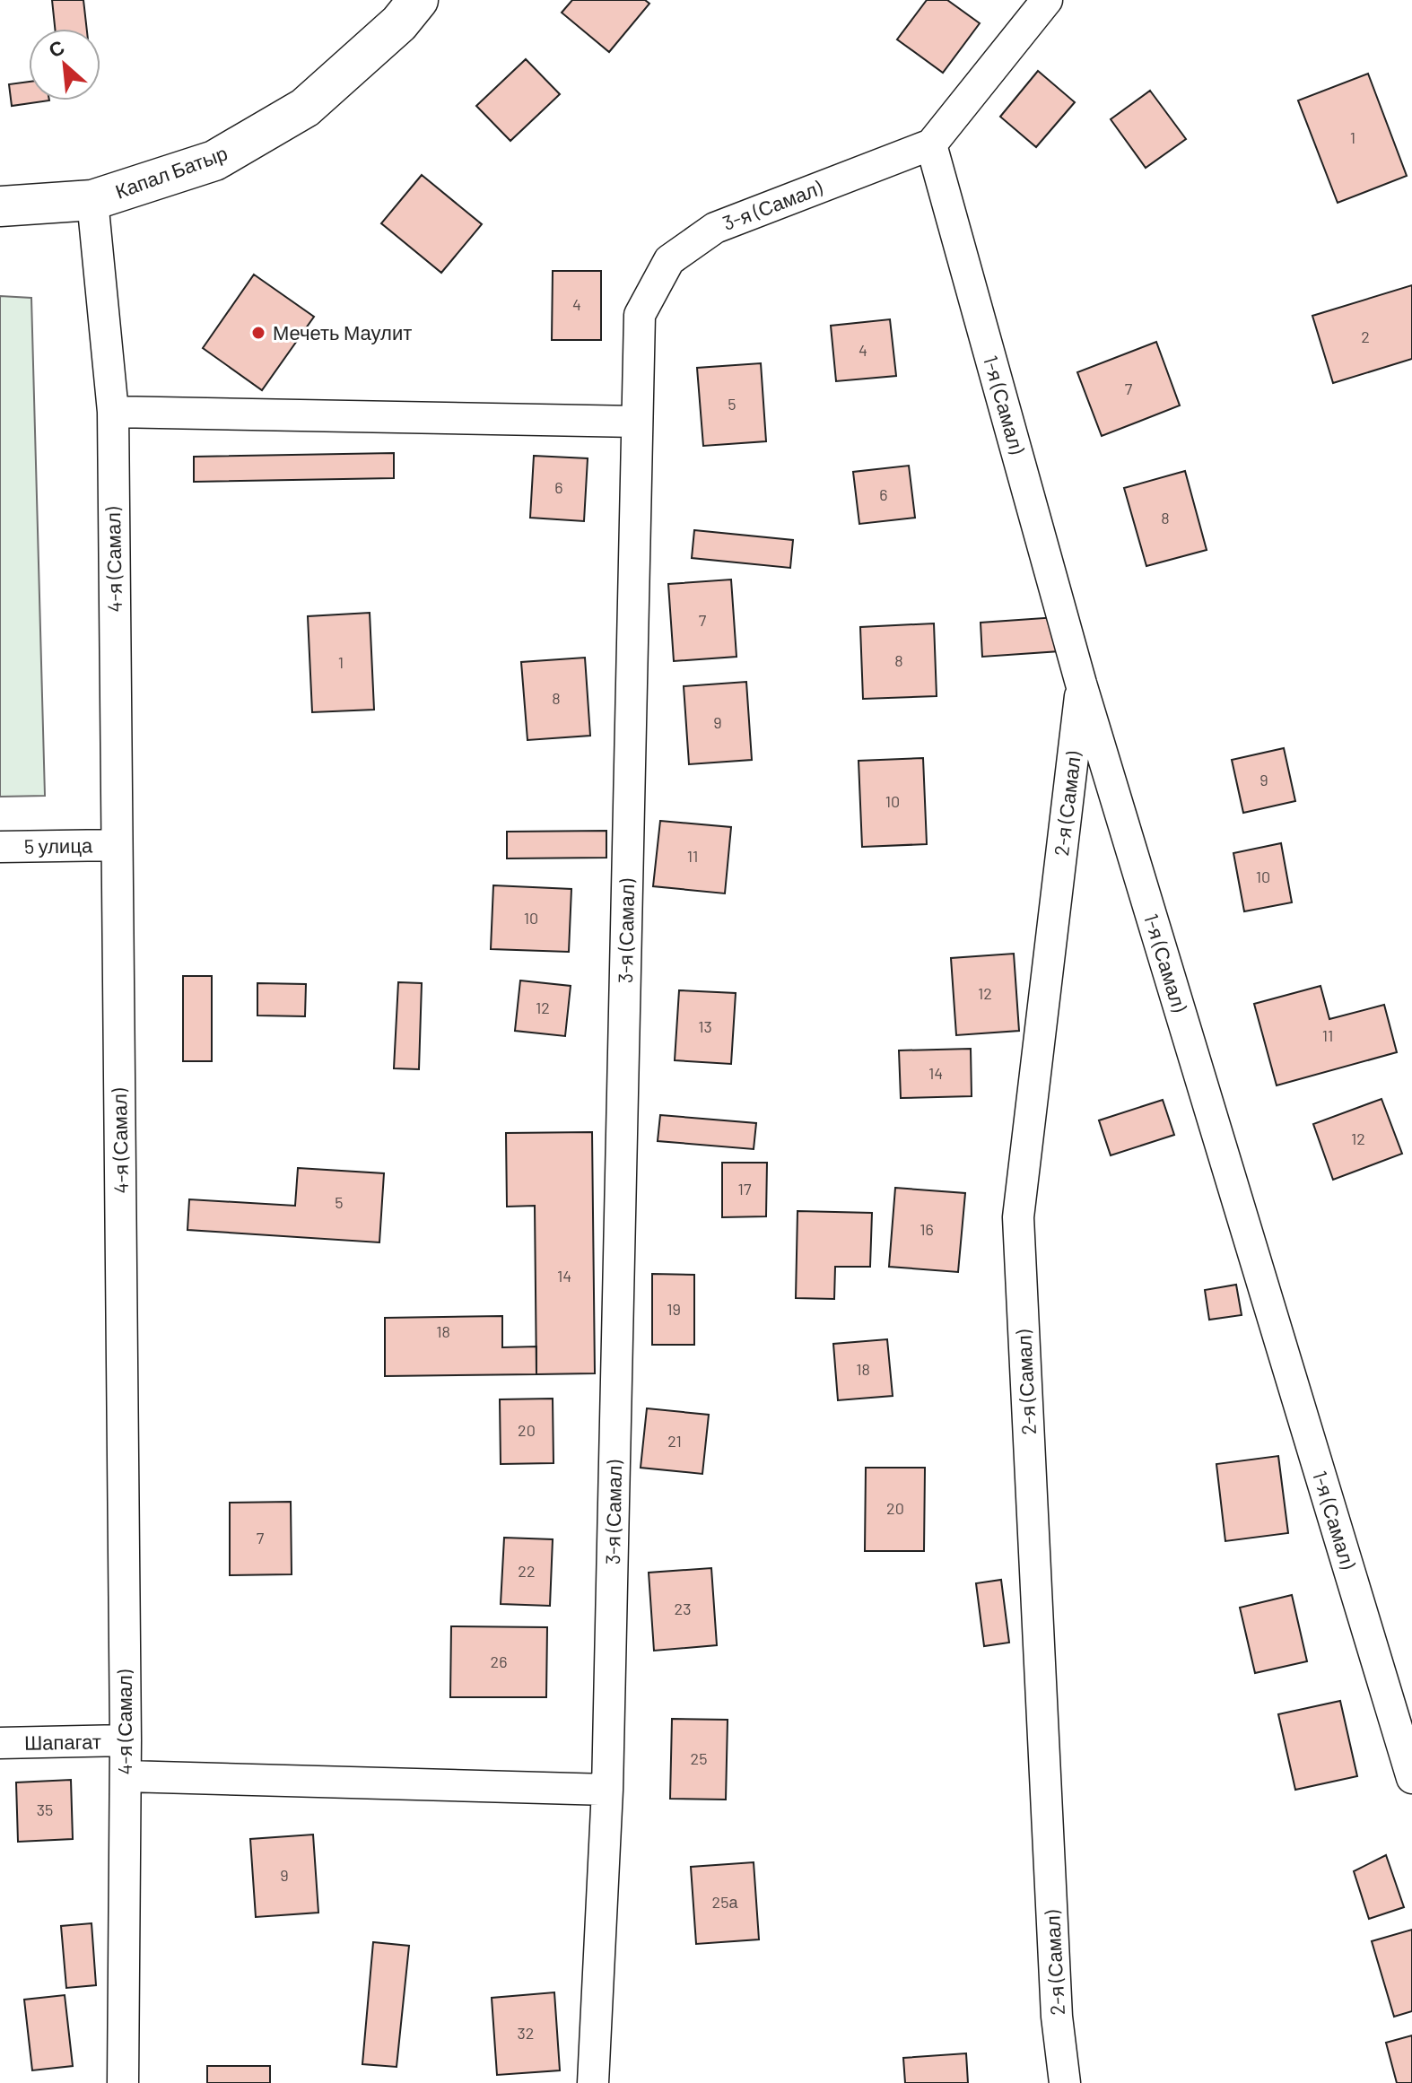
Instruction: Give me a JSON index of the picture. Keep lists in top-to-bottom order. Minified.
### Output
{"streets":{"main road":["Капал Батыр"],"street":["3-я (Самал)","1-я (Самал)","4-я (Самал)","2-я (Самал)","5 улица","Шапагат"]},"crossings":[["Капал Батыр","4-я (Самал)"],["3-я (Самал)","1-я (Самал)"],["1-я (Самал)","2-я (Самал)"],["4-я (Самал)","5 улица"],["4-я (Самал)","Шапагат"]],"places":["Мечеть Маулит"],"house_numbers":["1","4","2","4","7","5","6","6","8","7","8","1","8","9","9","10","11","10","10","12","12","13","11","14","12","17","5","16","14","19","18","18","20","21","20","7","22","23","26","25","35","9","25а","32"],"north":"top left"}
